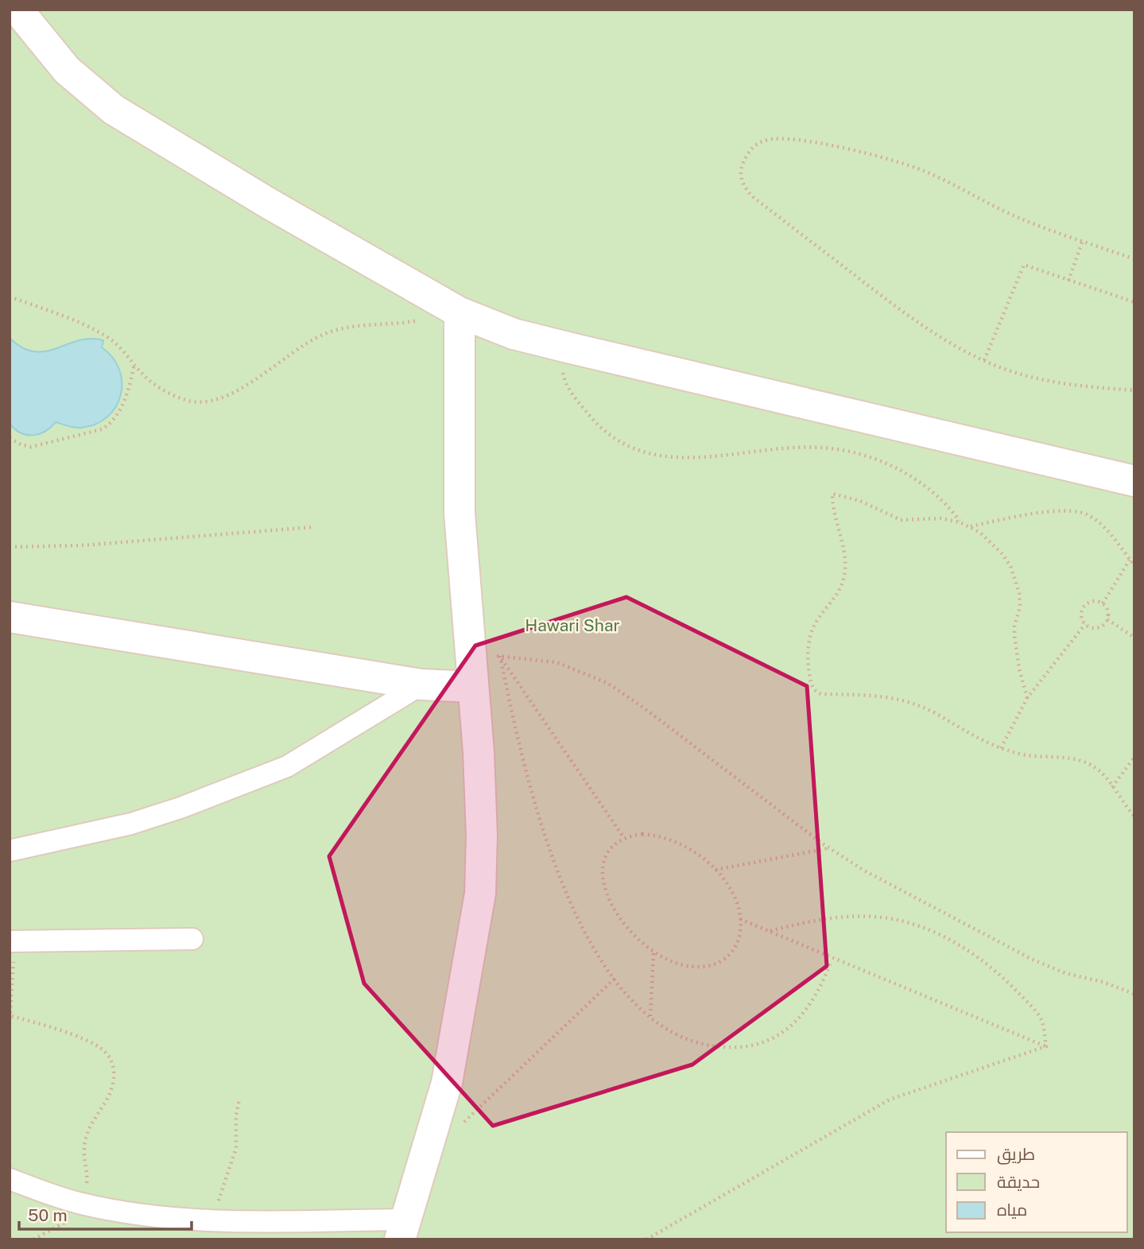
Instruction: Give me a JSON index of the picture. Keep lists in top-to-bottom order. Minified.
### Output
{"parks":["Hawari Shar"],"legend":["طريق","حديقة","مياه"],"scale_bar":"50 m"}
